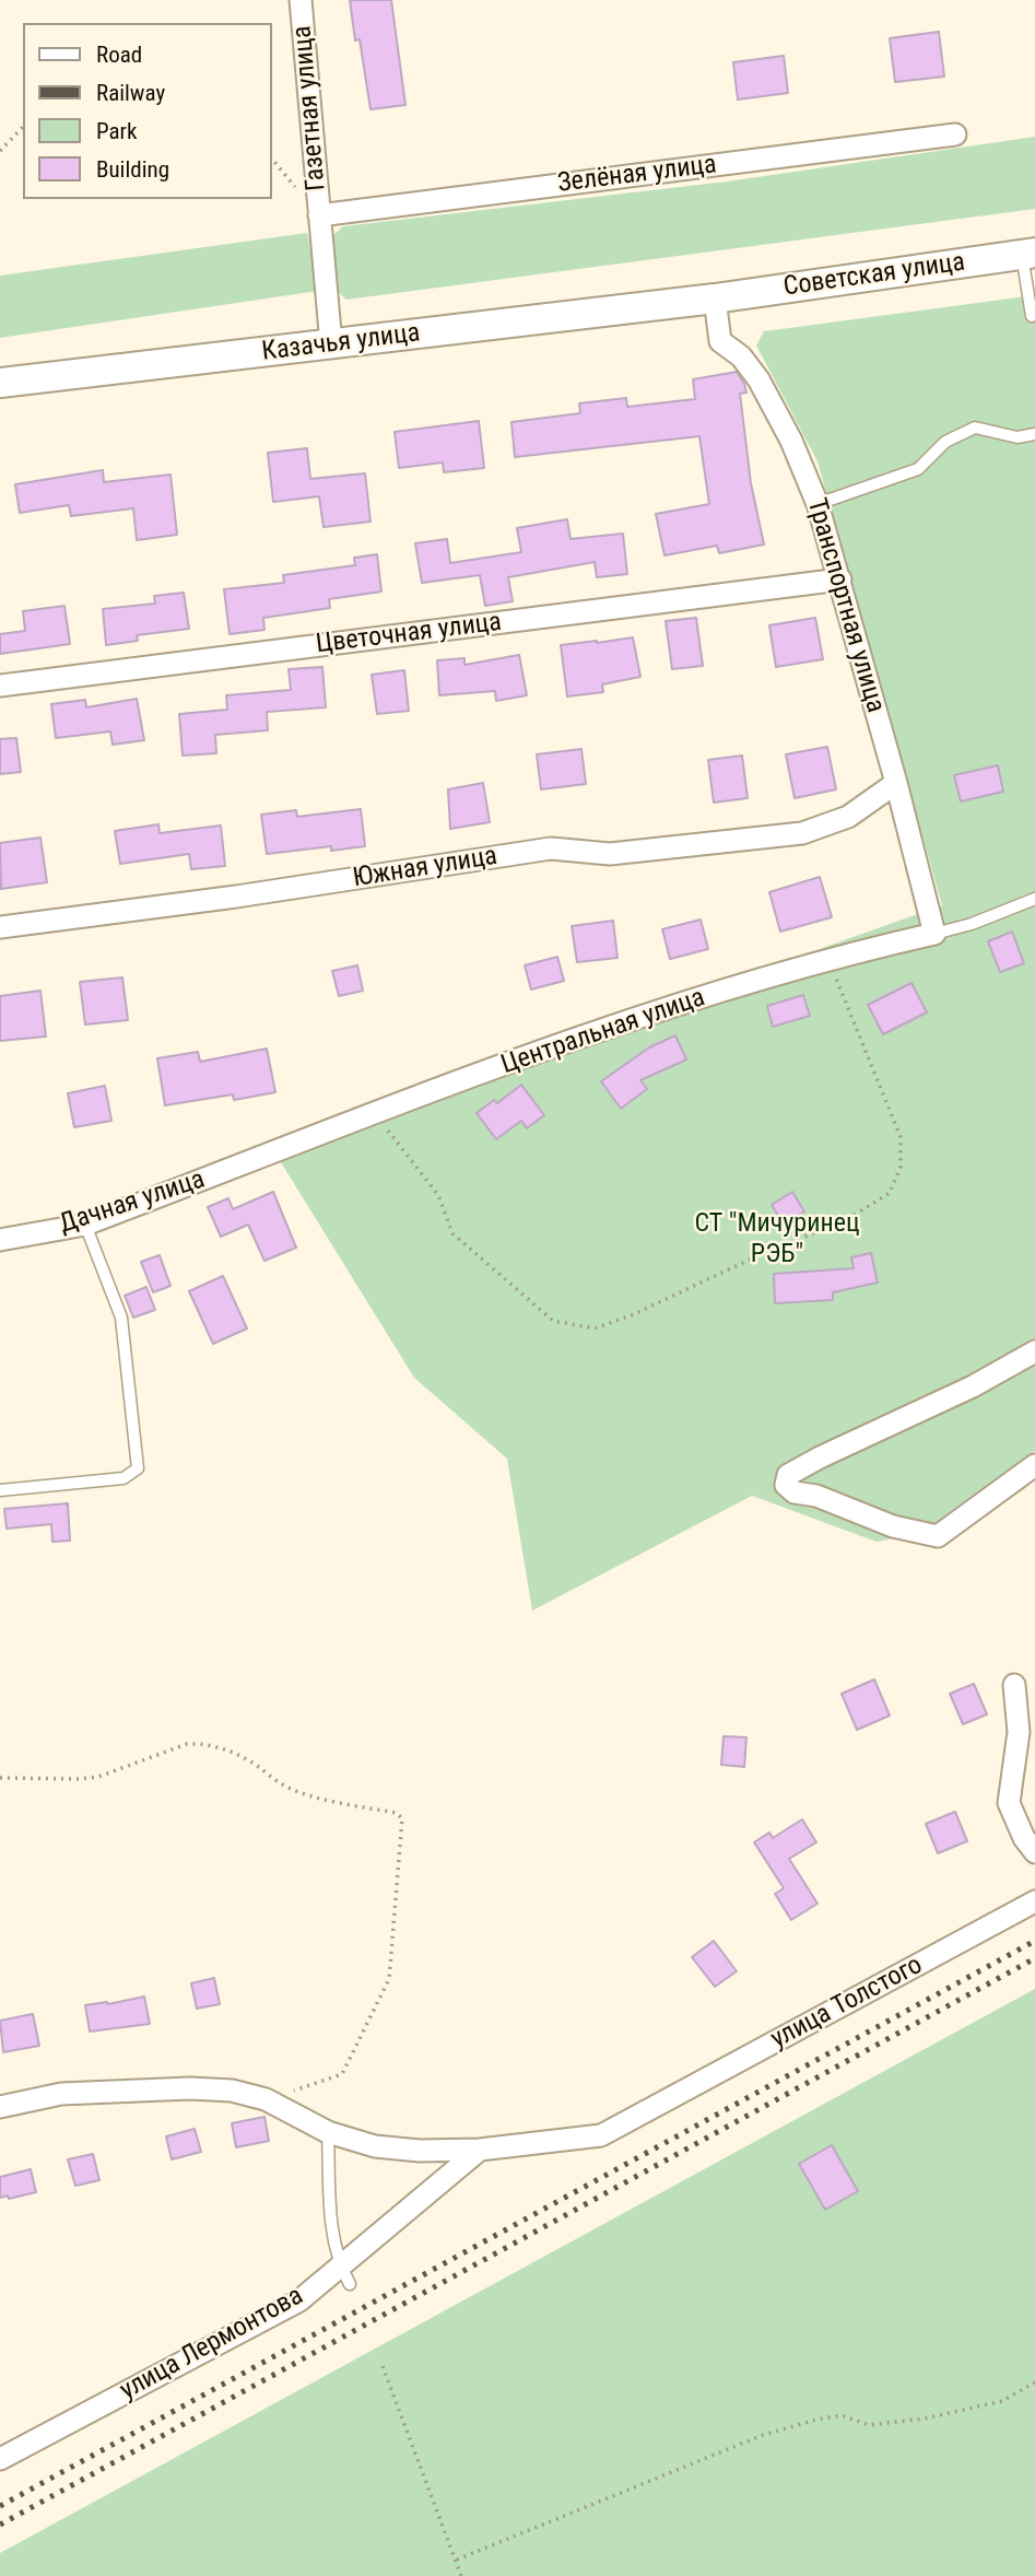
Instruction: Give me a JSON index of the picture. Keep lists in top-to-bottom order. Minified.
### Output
{"streets":{"main road":["Советская улица","Казачья улица"],"street":["Газетная улица","Зелёная улица","Транспортная улица","Цветочная улица","Южная улица","Центральная улица","Дачная улица","улица Толстого","улица Лермонтова"]},"crossings":[["Газетная улица","Зелёная улица"],["Газетная улица","Казачья улица"],["Советская улица","Казачья улица"],["Советская улица","Транспортная улица"],["Транспортная улица","Цветочная улица"],["Транспортная улица","Южная улица"],["Транспортная улица","Центральная улица"],["Центральная улица","Дачная улица"],["улица Толстого","улица Лермонтова"]],"parks":["СТ \"Мичуринец РЭБ\""],"legend":["Road","Railway","Park","Building"]}
